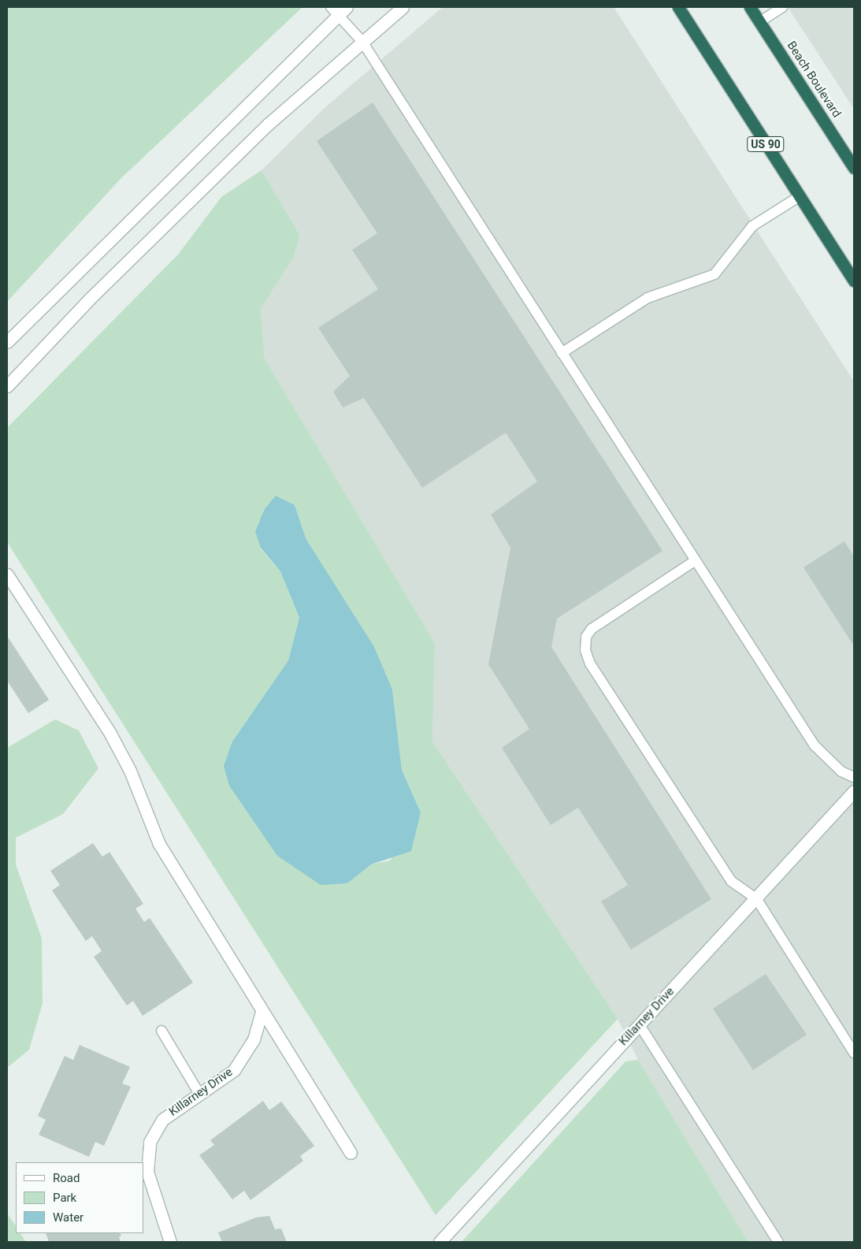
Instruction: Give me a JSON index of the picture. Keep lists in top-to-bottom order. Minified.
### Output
{"streets":{"highway":["Beach Boulevard","US 90"],"street":["Killarney Drive"]},"legend":["Road","Park","Water"]}
